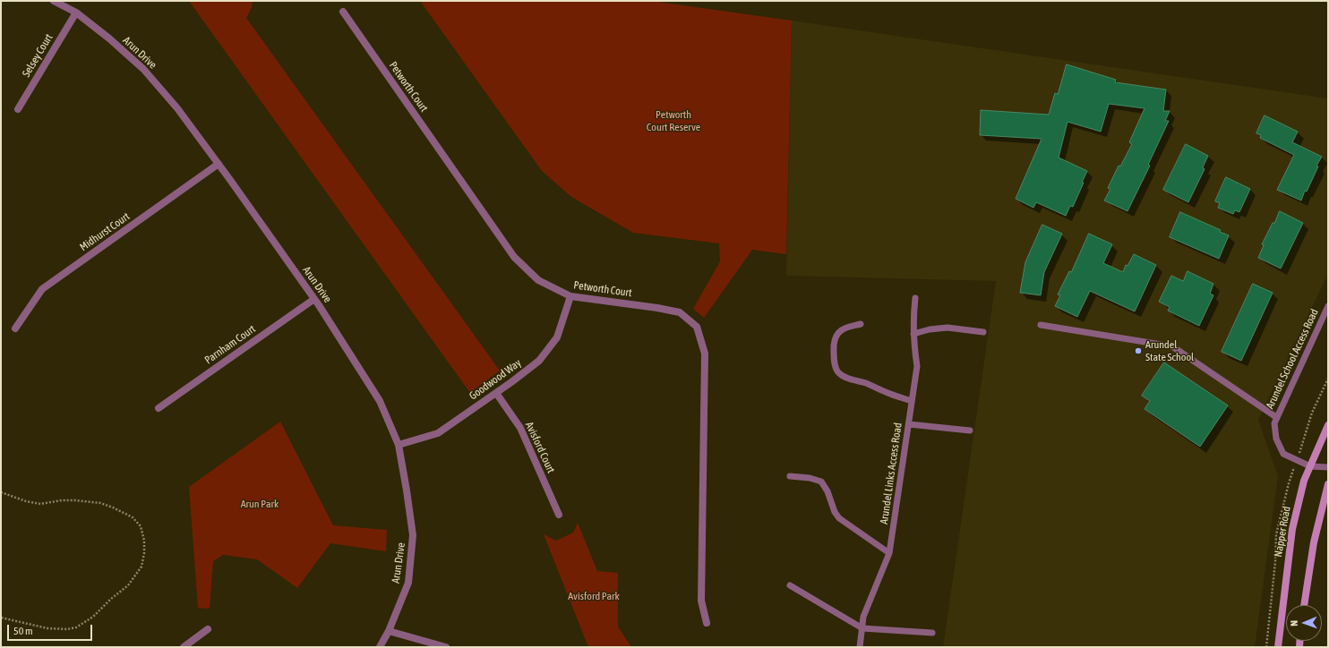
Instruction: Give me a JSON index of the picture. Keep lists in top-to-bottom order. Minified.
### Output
{"streets":{"main road":["Napper Road"],"street":["Arun Drive","Selsey Court","Petworth Court","Midhurst Court","Parnham Court","Goodwood Way","Avisford Court"],"lane":["Arundel School Access Road","Arundel Links Access Road"]},"crossings":[["Arun Drive","Selsey Court"],["Arun Drive","Midhurst Court"],["Arun Drive","Parnham Court"],["Arun Drive","Goodwood Way"],["Petworth Court","Goodwood Way"],["Arundel School Access Road","Napper Road"],["Goodwood Way","Avisford Court"]],"parks":["Petworth Court Reserve","Arun Park","Avisford Park"],"places":["Arundel State School"],"scale_bar":"50 m","north":"left"}
